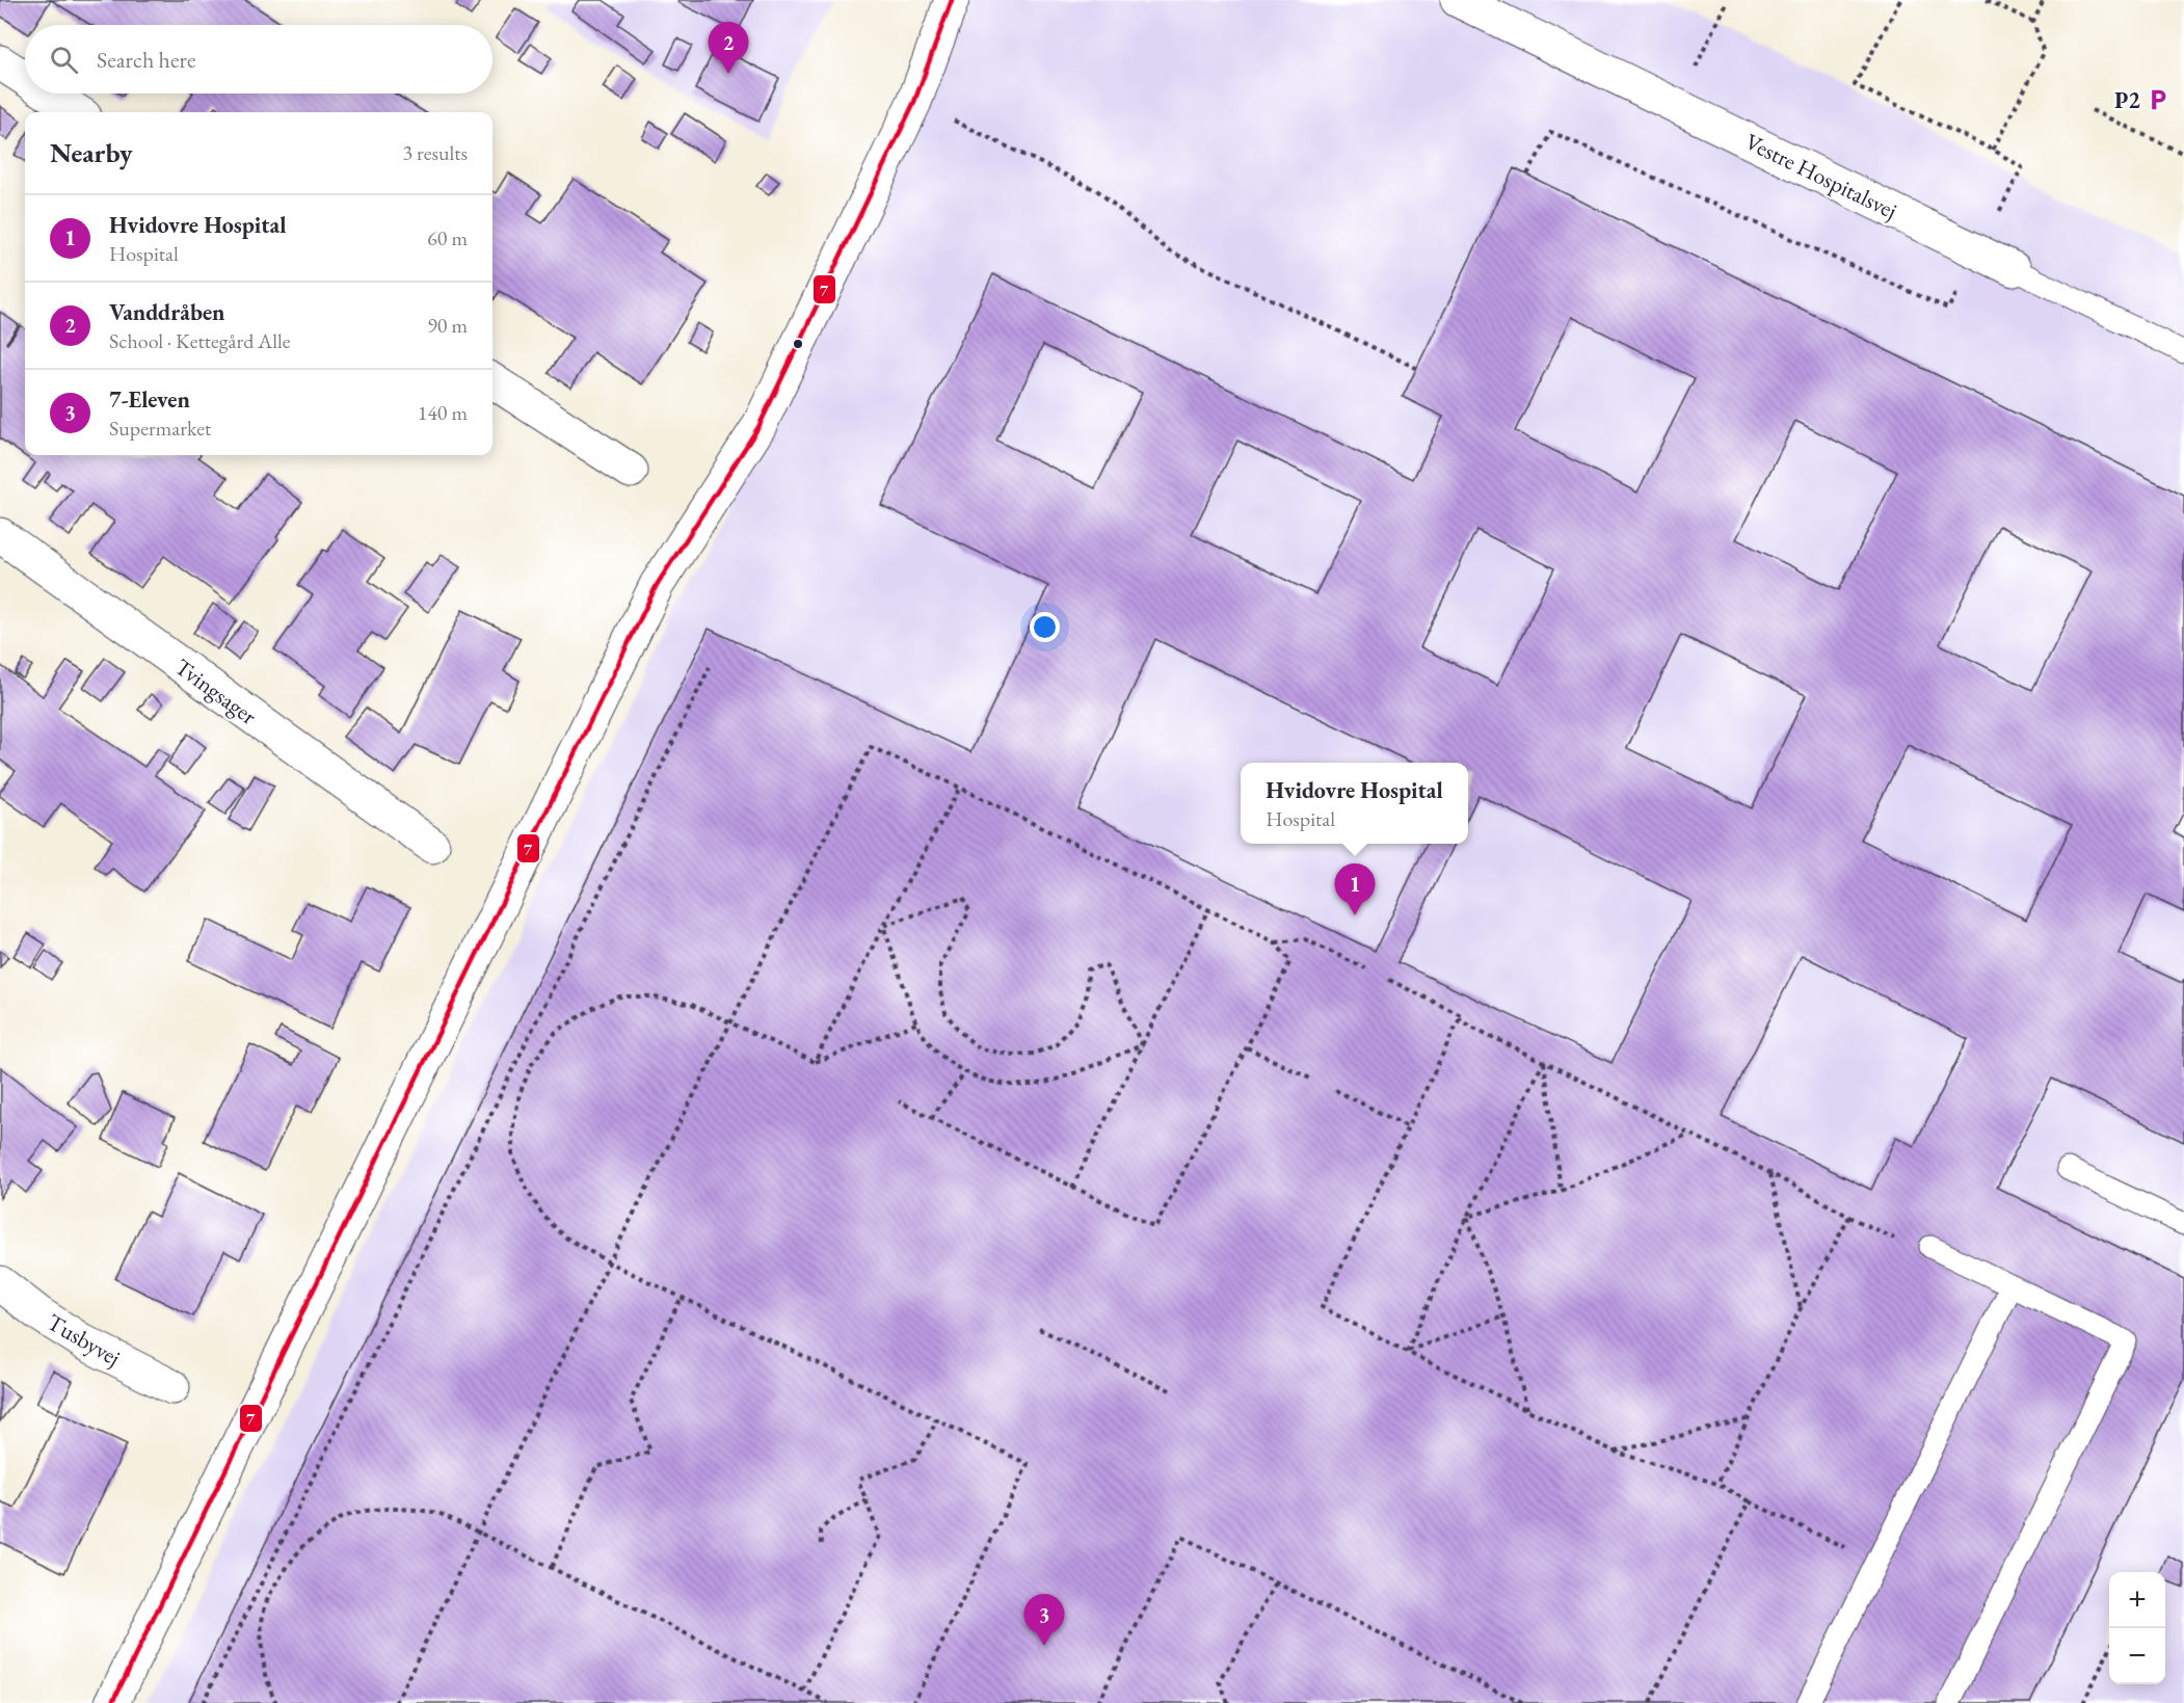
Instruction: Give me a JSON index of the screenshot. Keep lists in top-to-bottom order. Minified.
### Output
{"streets":{"street":["Vestre Hospitalsvej","Tvingsager","Tusbyvej"]},"places":{"parking":["P2"]},"lines":["transit line 7"],"page":{"pins":["2","1","3"],"search":"Search here","heading":["Nearby","3 results"],"list":[{"mark":"1","name":"Hvidovre Hospital","note":"Hospital","value":"60 m"},{"mark":"2","name":"Vanddråben","note":"School · Kettegård Alle","value":"90 m"},{"mark":"3","name":"7-Eleven","note":"Supermarket","value":"140 m"}],"popup":["Hvidovre Hospital","Hospital"],"map_buttons":["+","−"]}}
